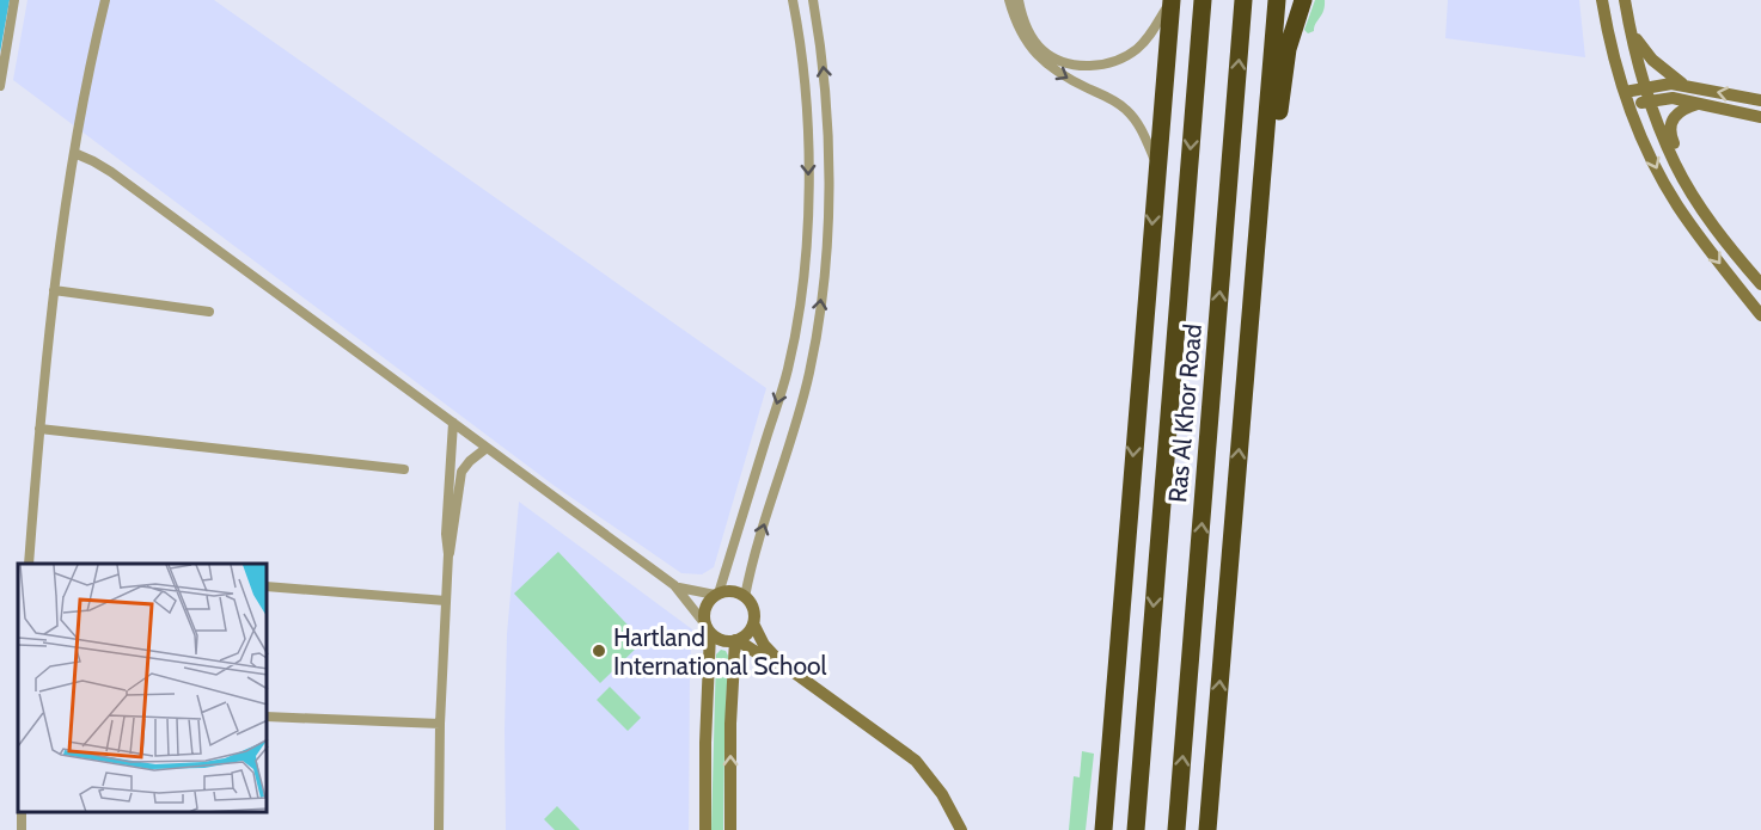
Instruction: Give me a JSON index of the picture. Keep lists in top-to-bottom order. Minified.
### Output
{"streets":{"highway":["Ras Al Khor Road"]},"places":["Hartland International School"]}
